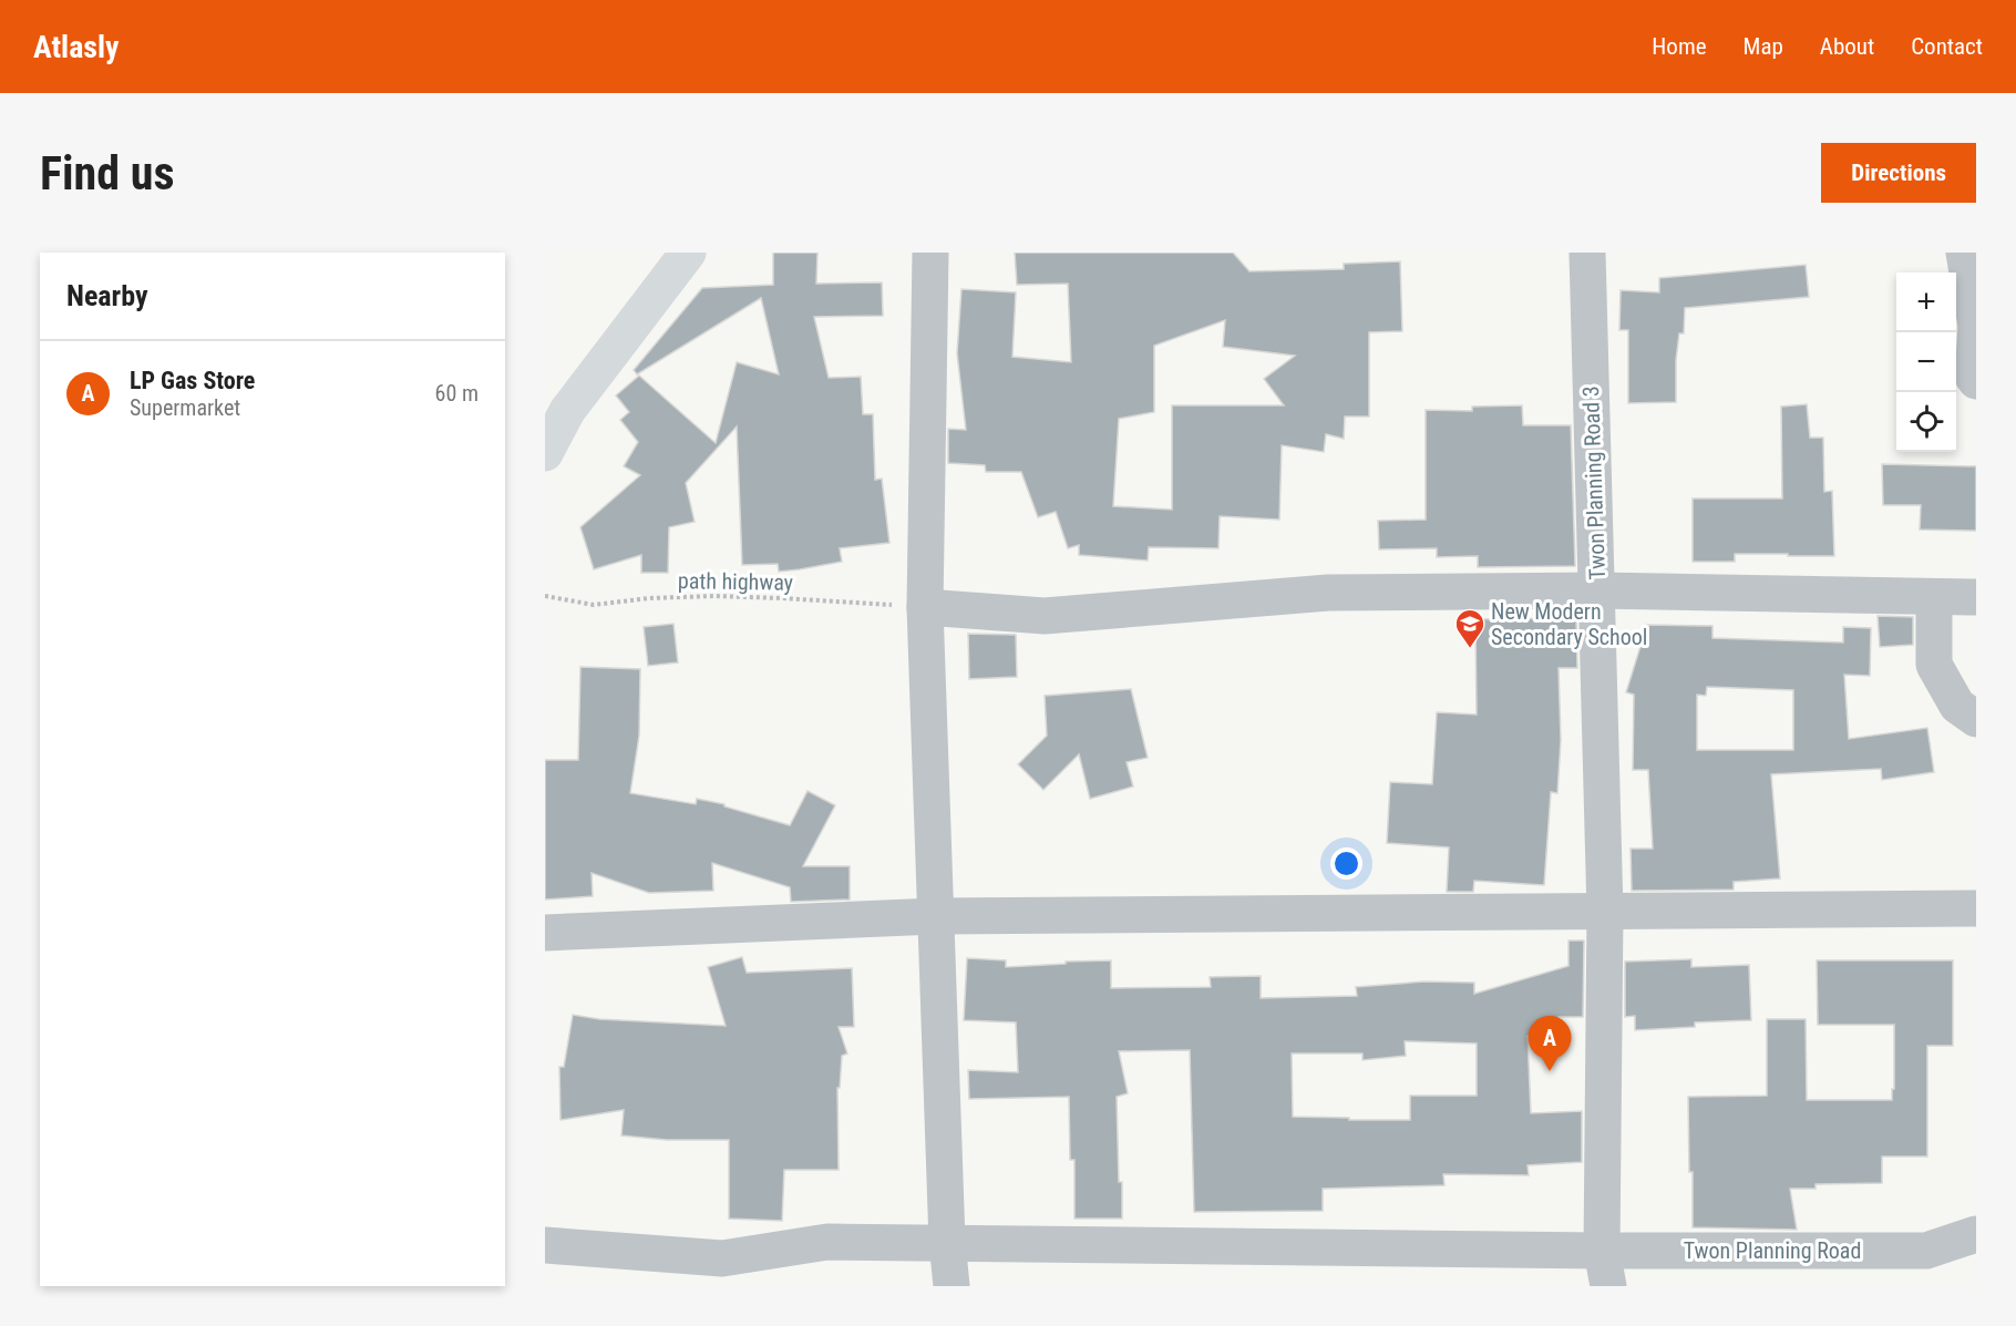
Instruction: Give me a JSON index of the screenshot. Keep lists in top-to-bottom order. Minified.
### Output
{"streets":{"street":["Twon Planning Road 3","Twon Planning Road"],"path":["path highway"]},"crossings":[["Twon Planning Road 3","Twon Planning Road"]],"places":{"school or university":["New Modern Secondary School"]},"page":{"header":"Atlasly","nav":["Home","Map","About","Contact"],"buttons":"Directions","title":"Find us","heading":"Nearby","map_buttons":["+","−"],"list":[{"mark":"A","name":"LP Gas Store","note":"Supermarket","value":"60 m"}],"pins":"A"}}
